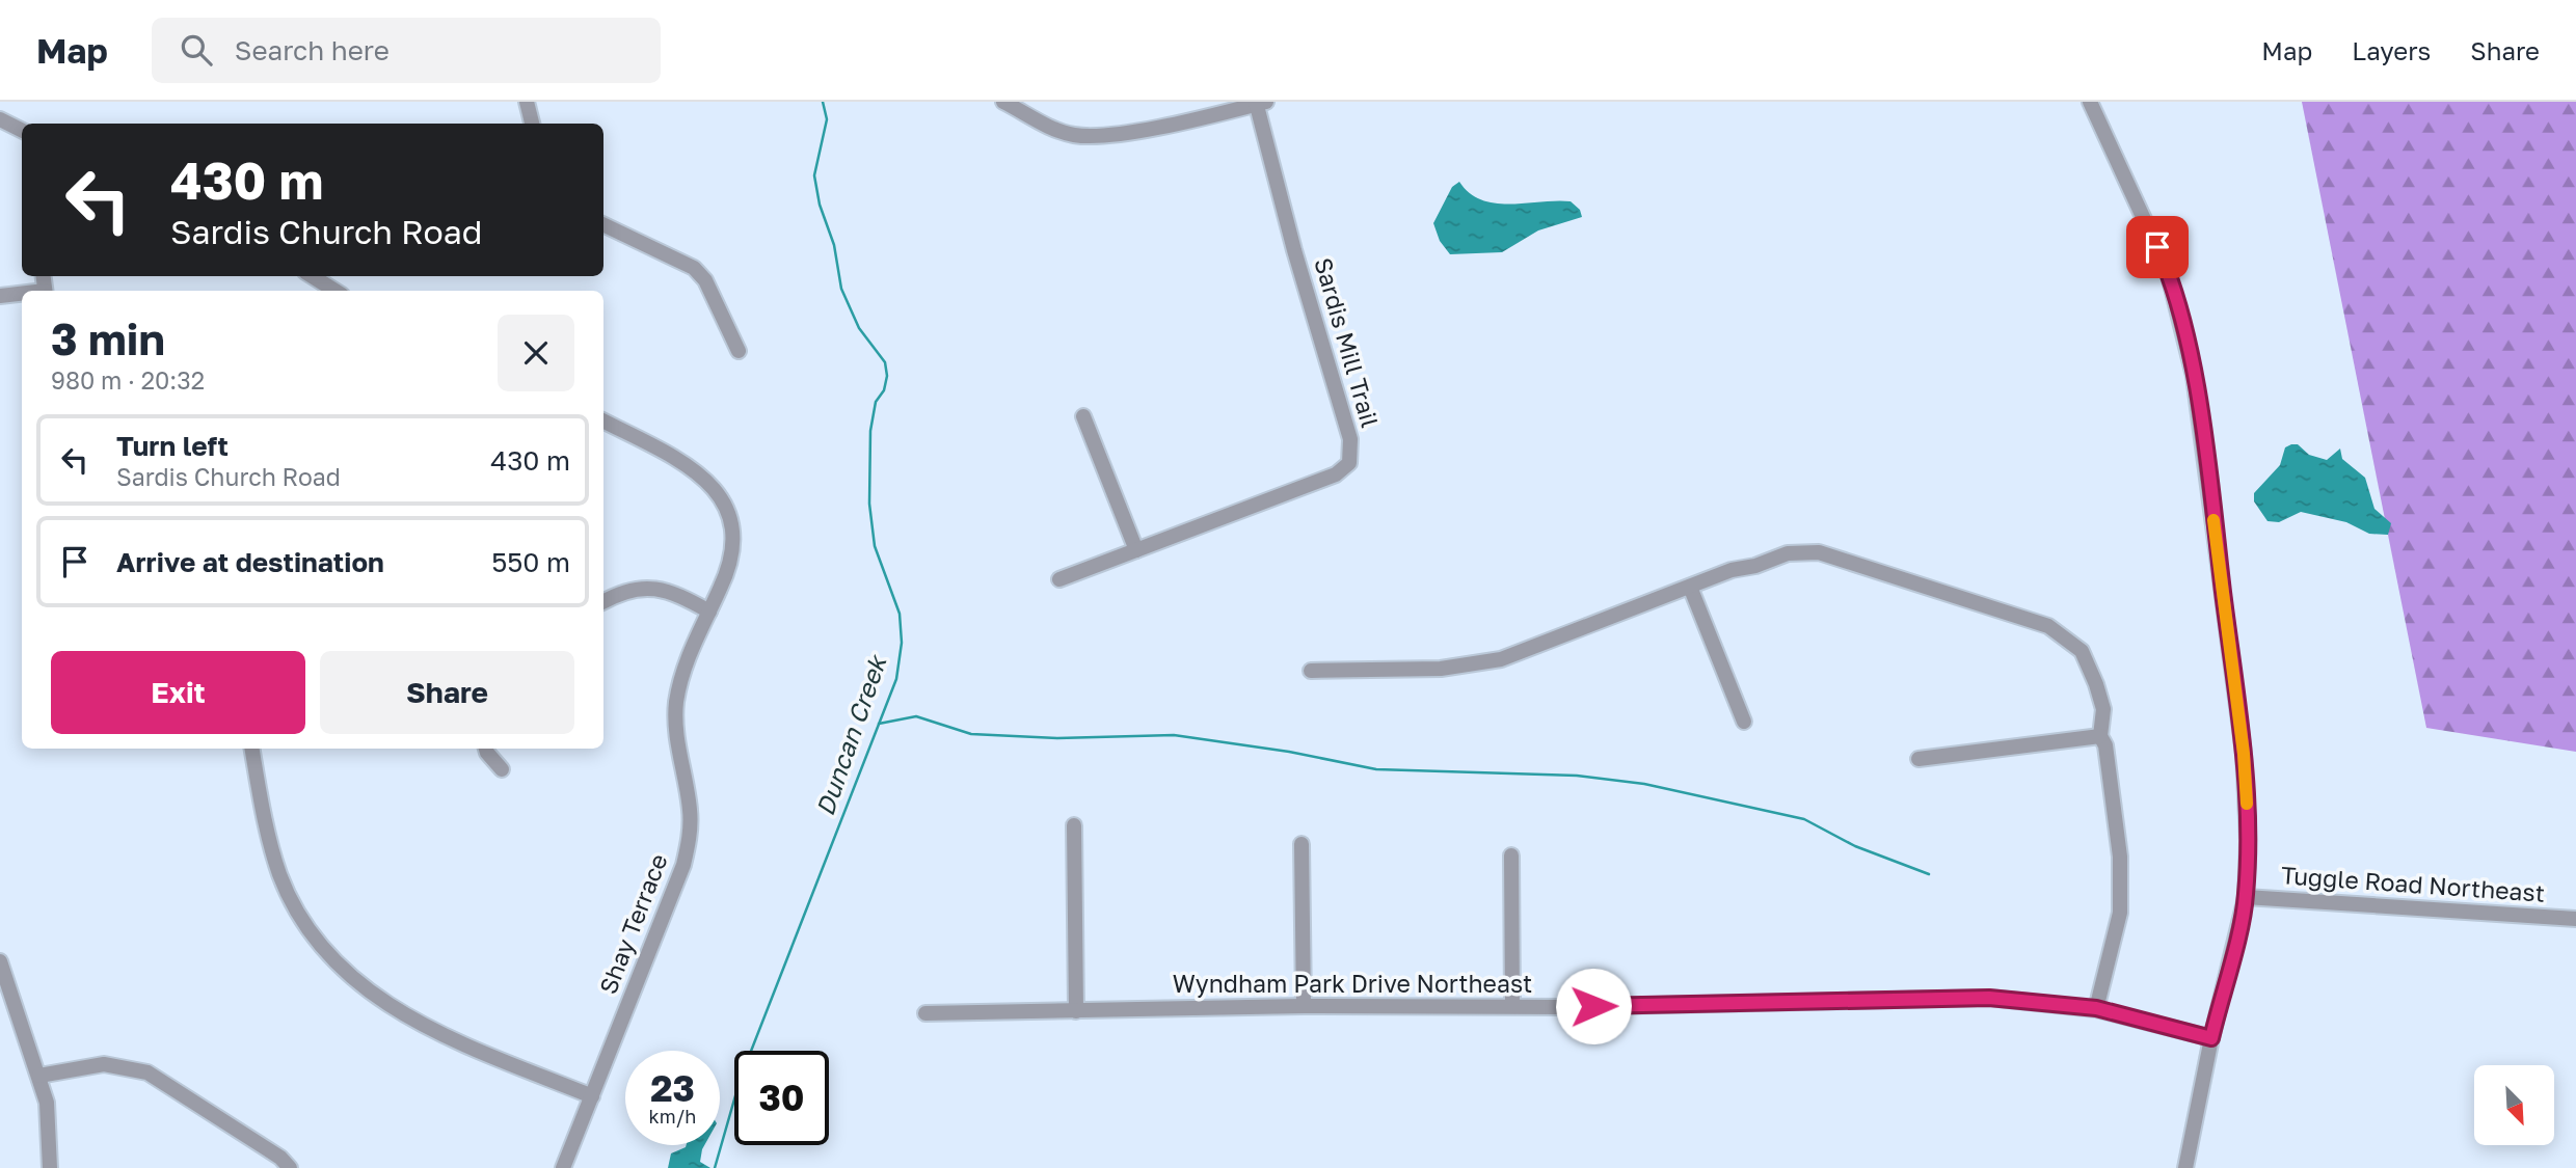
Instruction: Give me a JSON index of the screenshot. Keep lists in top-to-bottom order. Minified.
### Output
{"streets":{"street":["Sardis Mill Trail","Tuggle Road Northeast","Shay Terrace","Wyndham Park Drive Northeast"]},"water":["Duncan Creek"],"north":"bottom right","page":{"header":"Map","search":"Search here","nav":["Map","Layers","Share"],"turn":["430 m","Sardis Church Road"],"heading":["3 min","980 m · 20:32"],"list":[{"name":"Turn left","note":"Sardis Church Road","value":"430 m"},{"name":"Arrive at destination","value":"550 m"}],"buttons":["Exit","Share"],"speed":"23 km/h","limit":"30"}}
